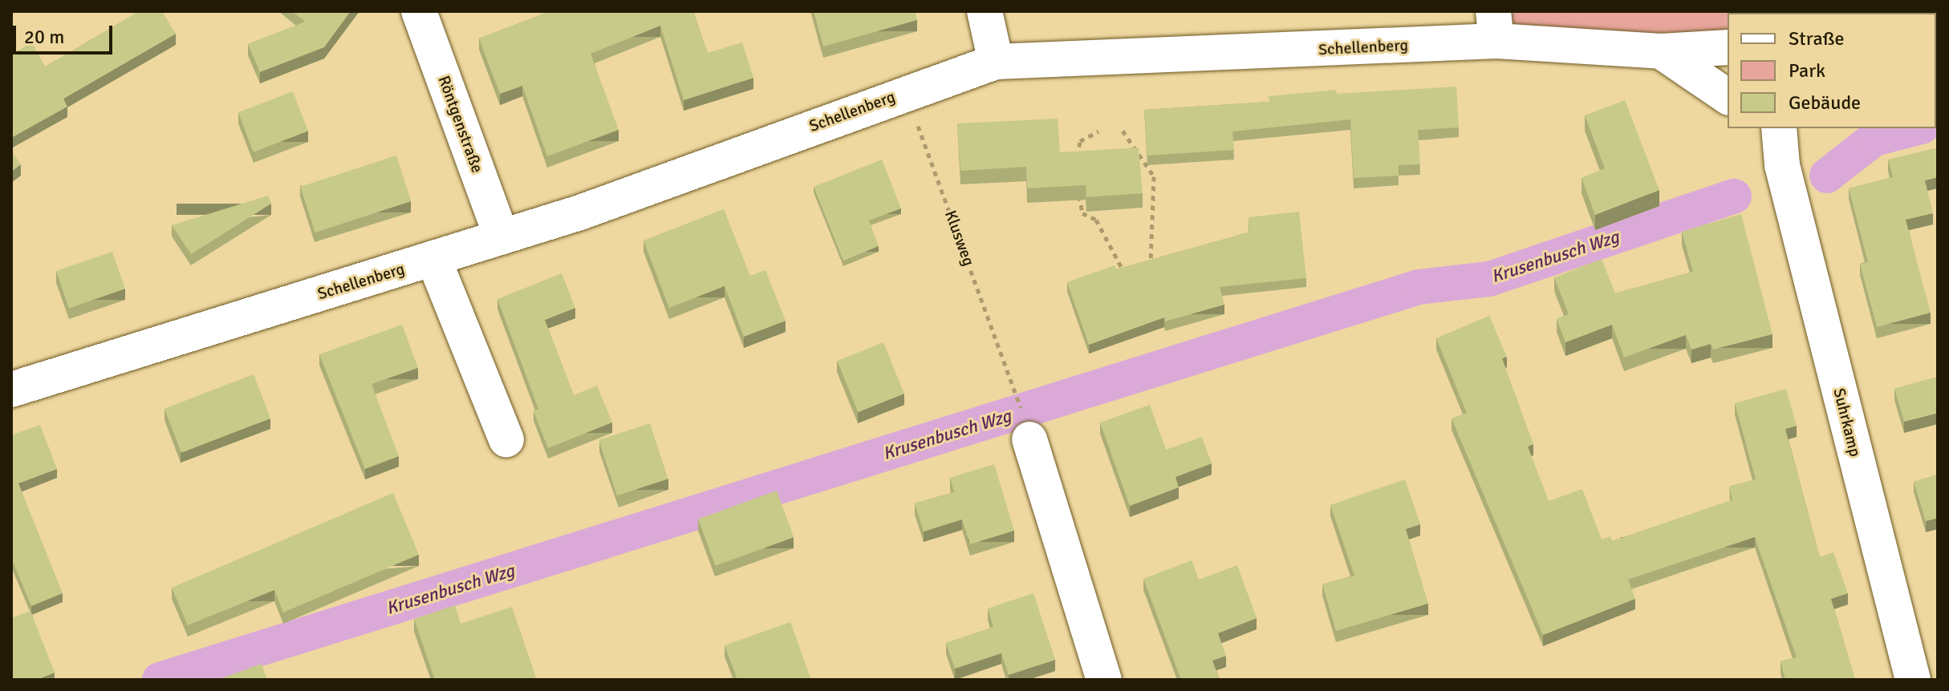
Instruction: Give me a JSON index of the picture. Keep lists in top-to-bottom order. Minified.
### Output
{"streets":{"street":["Schellenberg","Röntgenstraße","Suhrkamp"],"path":["Klusweg"]},"crossings":[["Schellenberg","Röntgenstraße"],["Schellenberg","Klusweg"]],"water":["Krusenbusch Wzg"],"legend":["Straße","Park","Gebäude"],"scale_bar":"20 m"}
